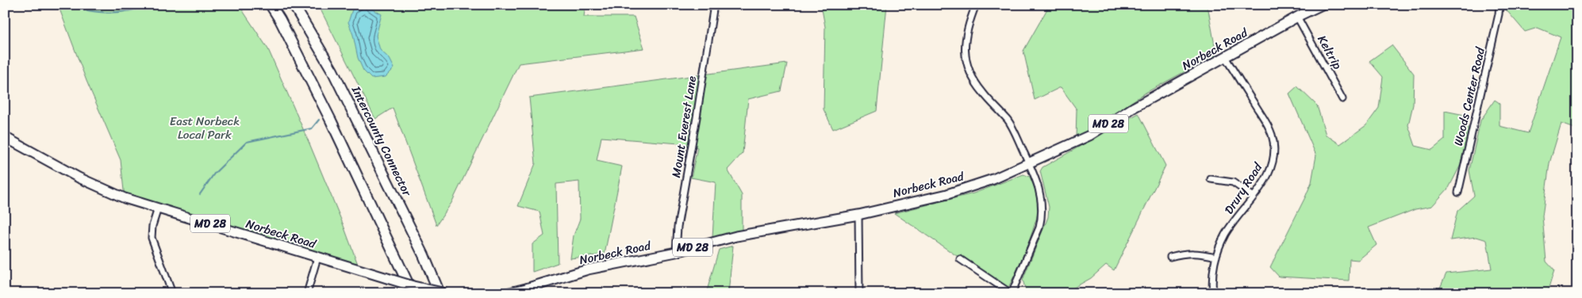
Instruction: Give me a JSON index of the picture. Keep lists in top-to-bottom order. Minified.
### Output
{"streets":{"highway":["Intercounty Connector"],"main road":["Norbeck Road","MD 28"],"street":["Keltrip","Woods Center Road","Mount Everest Lane","Drury Road"]},"crossings":[["Norbeck Road","Keltrip"],["Norbeck Road","Mount Everest Lane"],["Norbeck Road","Drury Road"]],"parks":["East Norbeck Local Park"]}
